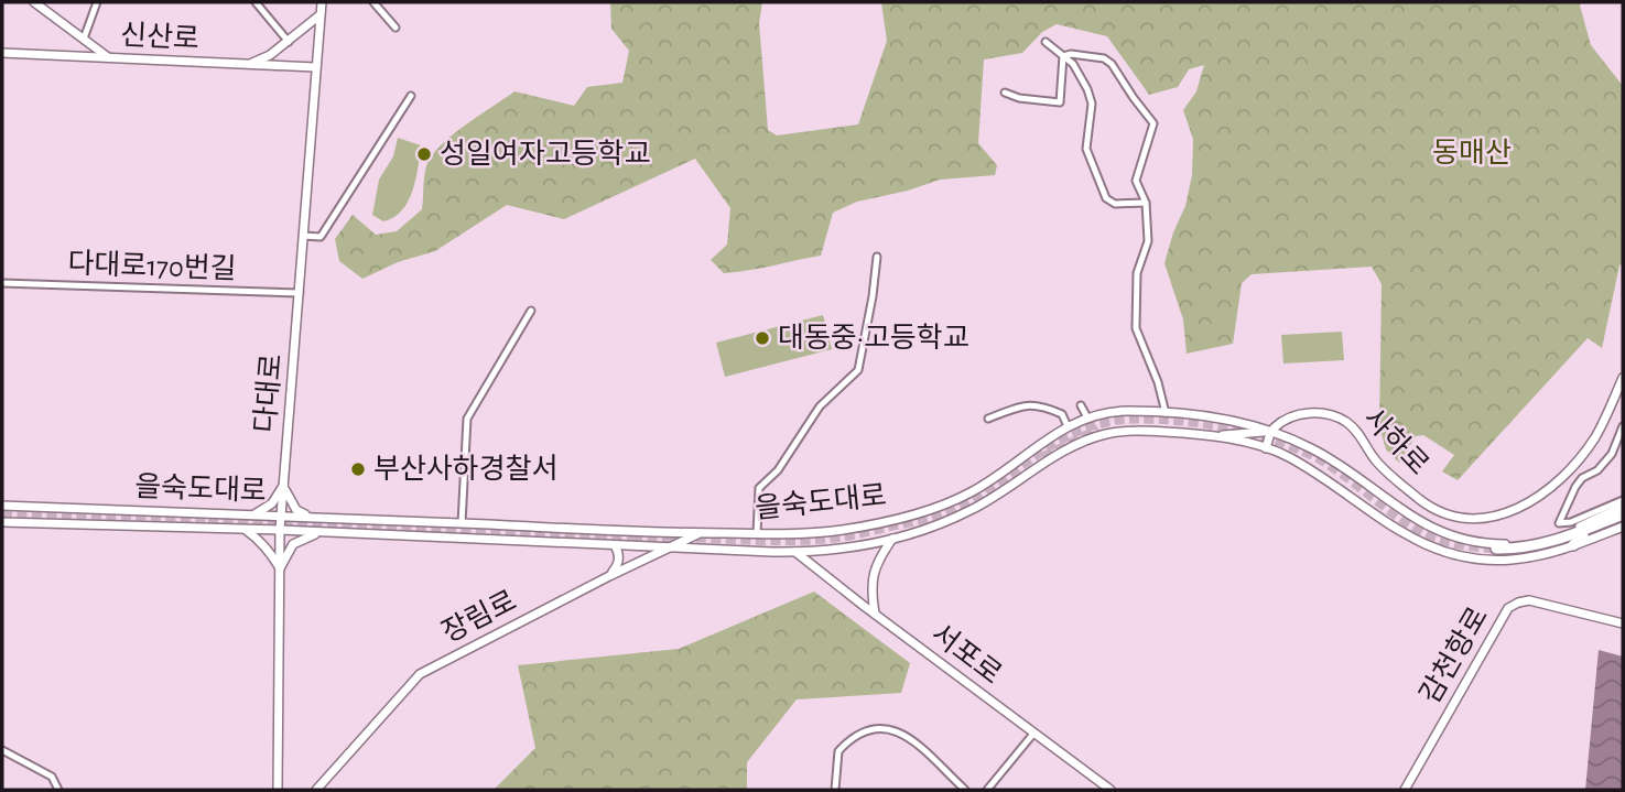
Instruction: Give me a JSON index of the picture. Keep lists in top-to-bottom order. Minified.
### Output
{"streets":{"main road":["신산로","다대로","사하로","을숙도대로","장림로","서포로","감천항로"],"street":["다대로170번길"]},"crossings":[["신산로","다대로"],["다대로170번길","다대로"],["다대로","을숙도대로"],["사하로","을숙도대로"],["을숙도대로","장림로"],["을숙도대로","서포로"]],"parks":["동매산"],"places":["성일여자고등학교","대동중•고등학교","부산사하경찰서"]}
